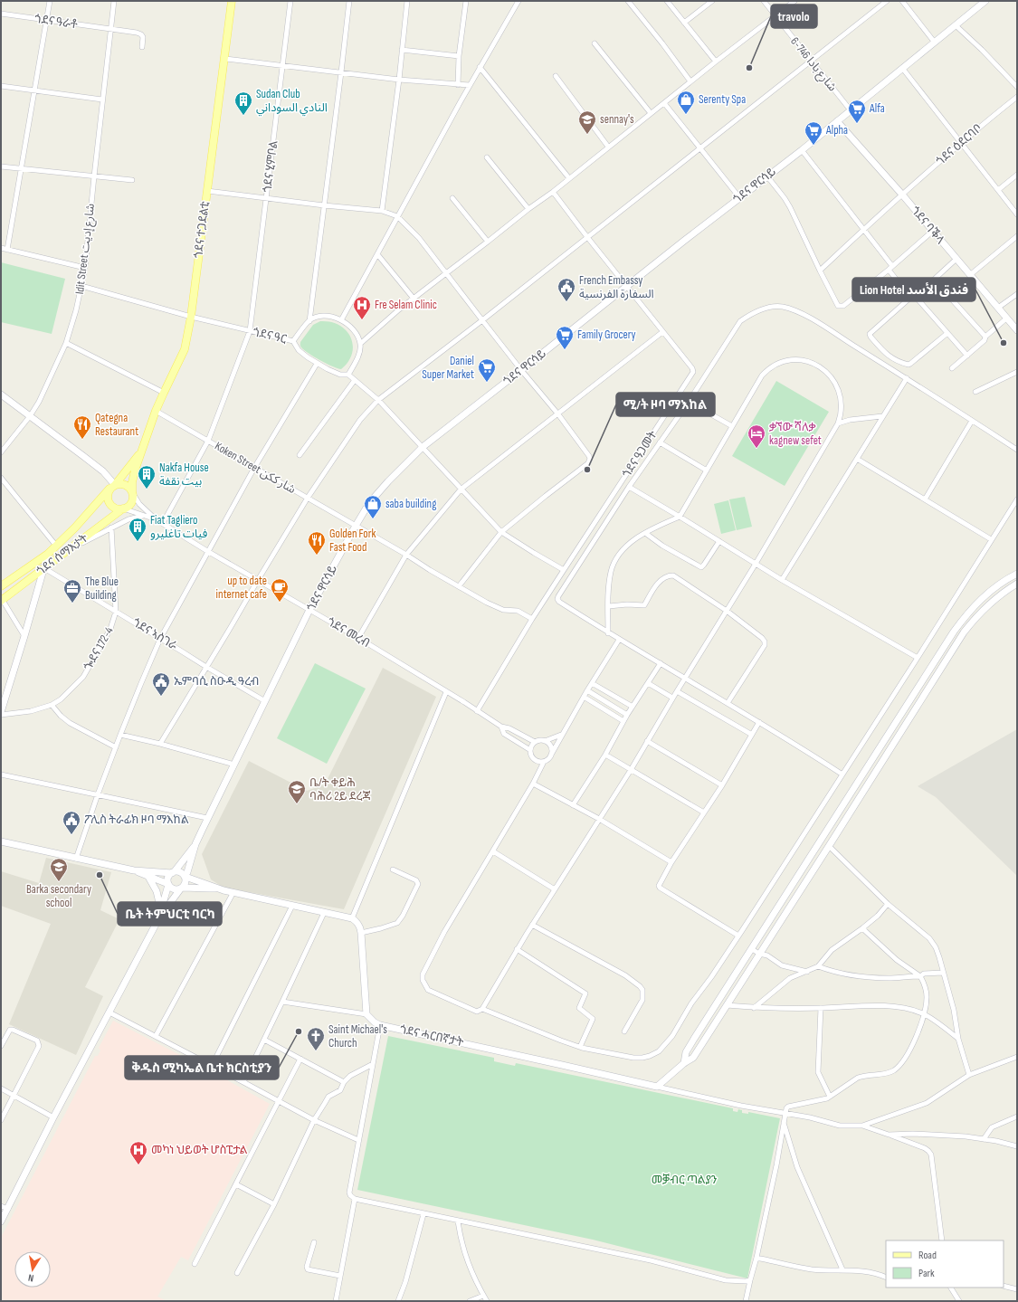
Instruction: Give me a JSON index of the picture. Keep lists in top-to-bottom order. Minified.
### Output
{"streets":{"main road":["ጎደና ዋርሳይ","ጎደና ባቕላ","ጎደና ተጋደልቲ","ጎደና ሰማእታት","ጎደና ሓርበኛታት"],"street":["ጎደና ዓራቶ","شارع بادا 746-6","ጎደና ዕደርባቦ","ጎደና ሂምቦል","Idit Street شارع إديت","ጎደና ዓር","ጎደና ዓጋመት","Koken Street شار ككن","ጎደና መረብ","ጎደና ኣስገራ","ጐደና 172-4"]},"crossings":[["ጎደና ዓራቶ","Idit Street شارع إديت"],["شارع بادا 746-6","ጎደና ዋርሳይ"],["ጎደና ዕደርባቦ","ጎደና ባቕላ"],["ጎደና ሂምቦል","ጎደና ዓር"],["ጎደና ሂምቦል","Koken Street شار ككن"],["ጎደና ሂምቦል","ጎደና መረብ"],["ጎደና ዋርሳይ","ጎደና ባቕላ"],["ጎደና ዋርሳይ","ጎደና ዓር"],["ጎደና ዋርሳይ","ጎደና ዓጋመት"],["ጎደና ዋርሳይ","Koken Street شار ككن"],["ጎደና ዋርሳይ","ጎደና መረብ"],["ጎደና ዋርሳይ","ጎደና ኣስገራ"],["ጎደና ተጋደልቲ","ጎደና ዓር"],["ጎደና ተጋደልቲ","Koken Street شار ككن"],["ጎደና ተጋደልቲ","ጎደና ሰማእታት"],["Idit Street شارع إديت","ጎደና ዓር"],["ጎደና ዓር","ጎደና ዓጋመት"],["ጎደና ዓጋመት","Koken Street شار ككن"],["ጎደና ዓጋመት","ጎደና መረብ"],["ጎደና ሰማእታት","ጎደና ኣስገራ"],["ጎደና ኣስገራ","ጐደና 172-4"]],"parks":["መቓብር ጣልያን"],"places":{"other":["travolo","Lion Hotel فندق الأسد","ሚ/ት ዞባ ማእከል","ቤት ትምህርቲ ባርካ","ቅዱስ ሚካኤል ቤተ ክርስቲያን"],"shop":["Serenty Spa","saba building"],"building":["Sudan Club النادي السوداني","Nakfa House بيت نقفة","Fiat Tagliero فيات تاغليرو"],"supermarket":["Alfa","Alpha","Family Grocery","Daniel Super Market"],"school or university":["sennay's","ቤ/ት ቀይሕ ባሕሪ 2ይ ደረጃ","Barka secondary school"],"public building":["French Embassy السفارة الفرنسية","ኤምባሲ ስዑዲ ዓረብ","ፖሊስ ትራፊክ ዞባ ማእከል"],"hospital":["Fre Selam Clinic","መካነ ህይወት ሆስፒታል"],"restaurant":["Qategna Restaurant","Golden Fork Fast Food"],"hotel":["ቃኘው ሻለቃ kagnew sefet"],"cafe":["up to date internet cafe"],"office":["The Blue Building"],"church":["Saint Michael's Church"]},"legend":["Road","Park"],"north":"bottom"}
